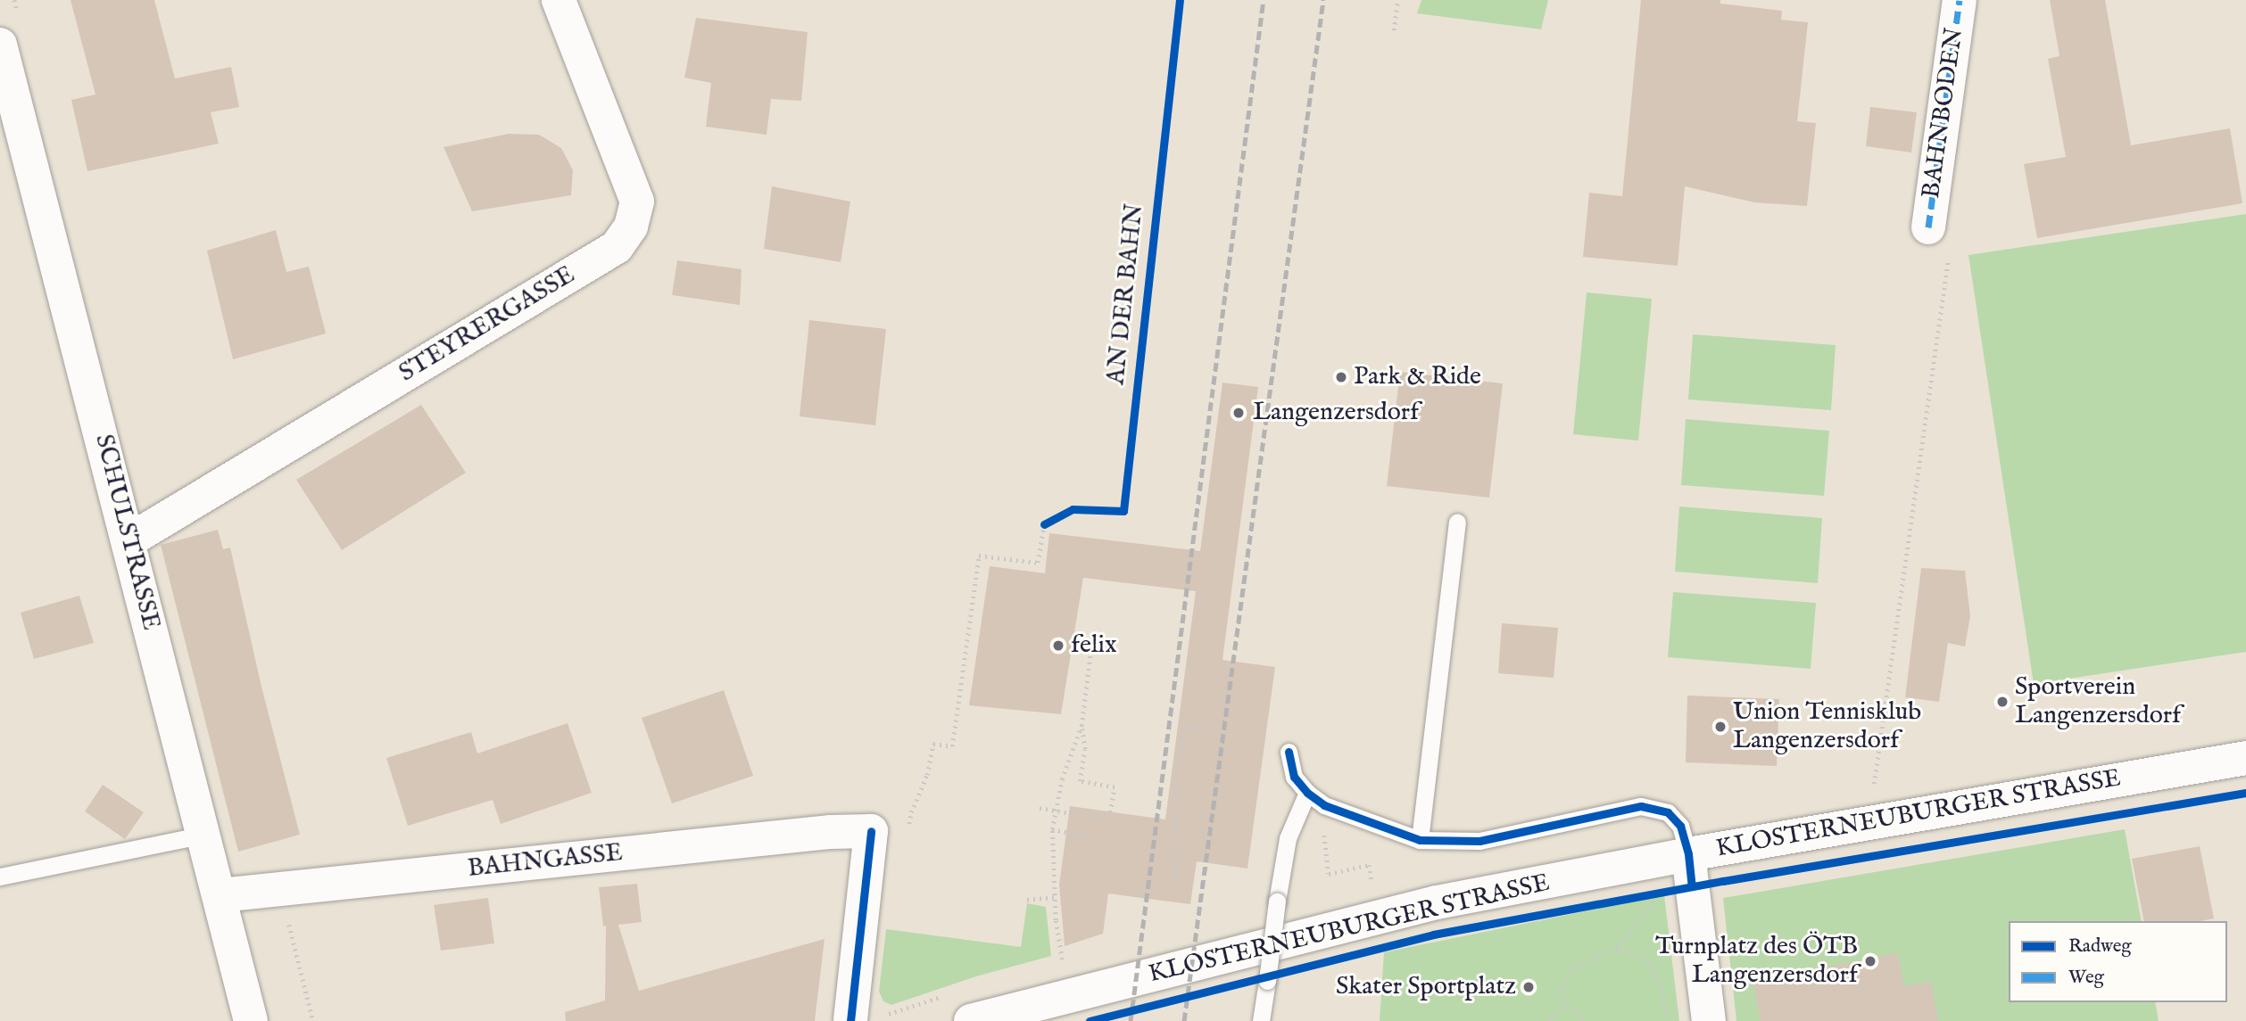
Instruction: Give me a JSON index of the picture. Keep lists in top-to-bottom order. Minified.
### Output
{"streets":{"street":["BAHNBODEN","STEYRERGASSE","SCHULSTRASSE","KLOSTERNEUBURGER STRASSE","BAHNGASSE"],"cycle path":["AN DER BAHN"]},"crossings":[["STEYRERGASSE","SCHULSTRASSE"],["SCHULSTRASSE","BAHNGASSE"]],"places":["Park & Ride","Langenzersdorf","felix","Sportverein Langenzersdorf","Union Tennisklub Langenzersdorf","Turnplatz des ÖTB Langenzersdorf","Skater Sportplatz"],"legend":["Radweg","Weg"]}
